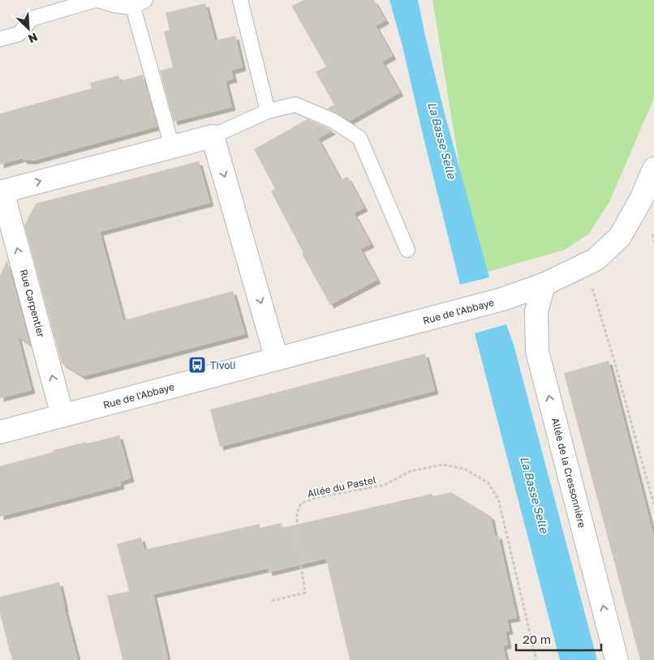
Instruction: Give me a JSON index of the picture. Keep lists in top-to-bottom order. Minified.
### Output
{"streets":{"street":["Rue Carpentier","Rue de l'Abbaye","Allée de la Cressonnière"],"path":["Allée du Pastel"]},"crossings":[["Rue Carpentier","Rue de l'Abbaye"],["Rue de l'Abbaye","Allée de la Cressonnière"]],"one_way":["Allée de la Cressonnière"],"water":["La Basse Selle"],"places":{"bus stop":["Tivoli"]},"scale_bar":"20 m","north":"bottom right"}
